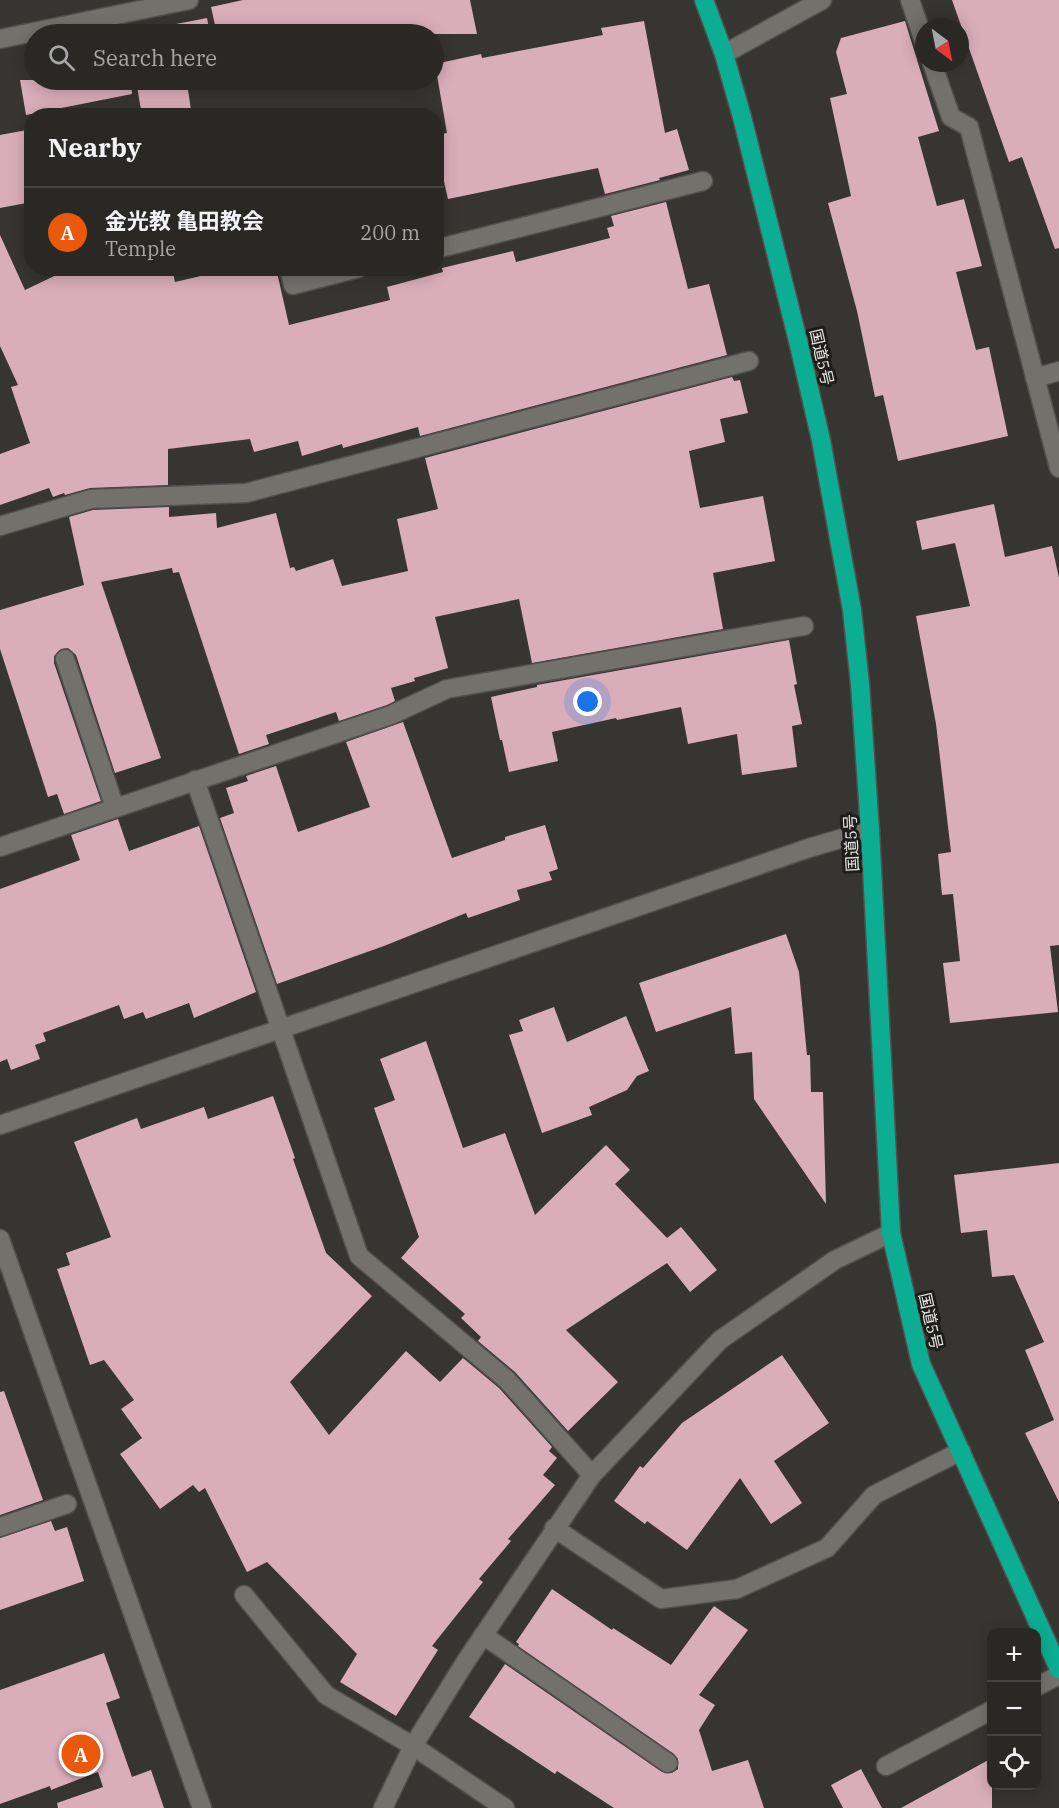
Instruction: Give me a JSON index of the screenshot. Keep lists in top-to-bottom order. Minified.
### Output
{"streets":{"highway":["国道5号"]},"north":"bottom right","page":{"search":"Search here","heading":"Nearby","list":[{"mark":"A","name":"金光教 亀田教会","note":"Temple","value":"200 m"}],"map_buttons":["+","−"],"pins":"A"}}
